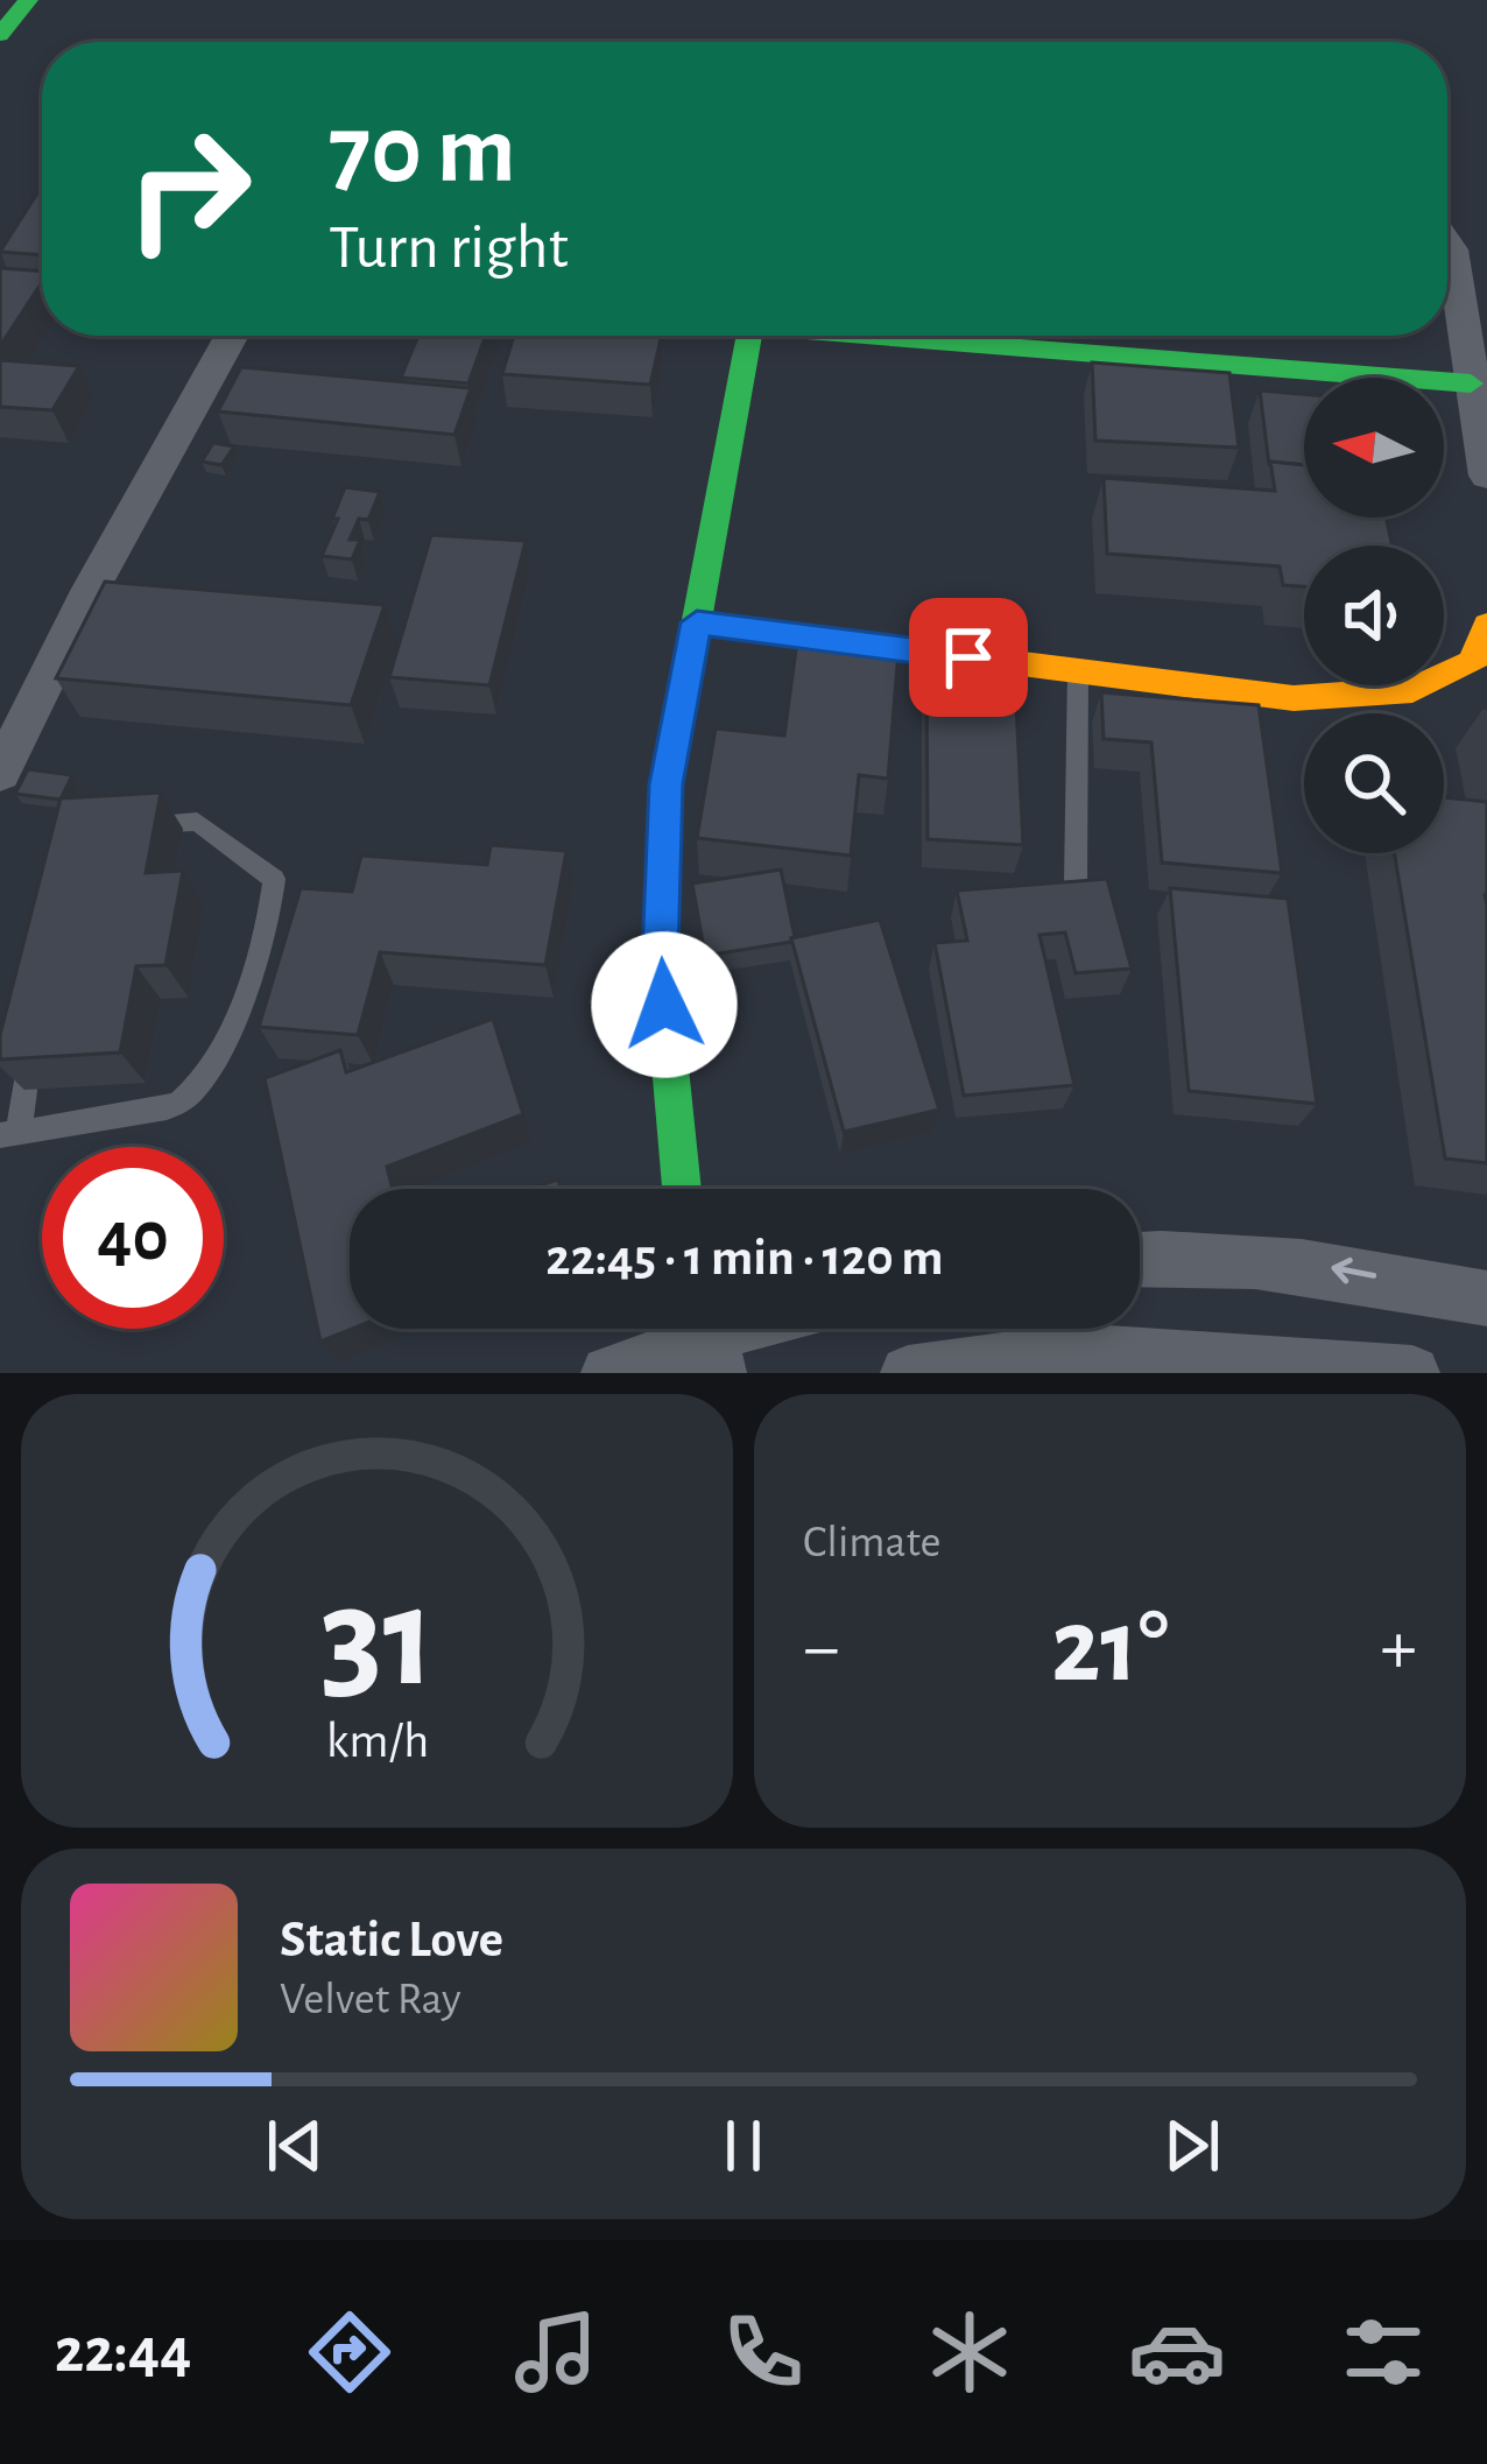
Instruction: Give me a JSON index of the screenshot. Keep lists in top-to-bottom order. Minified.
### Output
{"north":"left","page":{"turn":["70 m","Turn right"],"limit":"40","trip":"22:45 · 1 min · 120 m","tile":"Climate","heat":["−","21°","+"],"song":["Static Love","Velvet Ray"],"tabs":"22:44","gauge":["31","km/h"]}}
